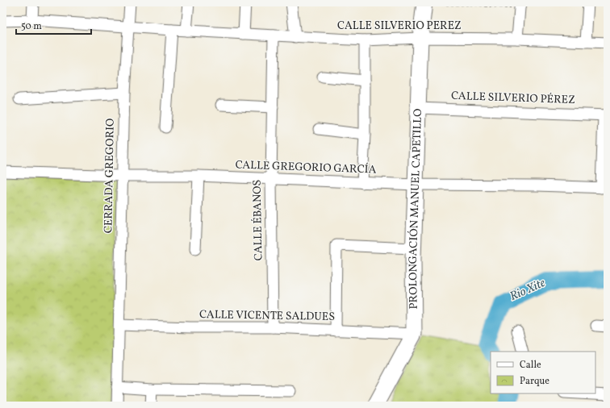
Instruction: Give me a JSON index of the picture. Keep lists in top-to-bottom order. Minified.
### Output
{"streets":{"street":["CALLE SILVERIO PEREZ","CALLE SILVERIO PÉREZ","CALLE GREGORIO GARCÍA","CERRADA GREGORIO","PROLONGACIÓN MANUEL CAPETILLO","CALLE ÉBANOS","CALLE VICENTE SALDUES"]},"crossings":[["CALLE SILVERIO PEREZ","CERRADA GREGORIO"],["CALLE SILVERIO PEREZ","PROLONGACIÓN MANUEL CAPETILLO"],["CALLE SILVERIO PEREZ","CALLE ÉBANOS"],["CALLE SILVERIO PÉREZ","PROLONGACIÓN MANUEL CAPETILLO"],["CALLE GREGORIO GARCÍA","CERRADA GREGORIO"],["CALLE GREGORIO GARCÍA","PROLONGACIÓN MANUEL CAPETILLO"],["CALLE GREGORIO GARCÍA","CALLE ÉBANOS"],["CERRADA GREGORIO","CALLE VICENTE SALDUES"],["PROLONGACIÓN MANUEL CAPETILLO","CALLE VICENTE SALDUES"],["CALLE ÉBANOS","CALLE VICENTE SALDUES"]],"water":["Rio Xite"],"legend":["Calle","Parque"],"scale_bar":"50 m"}
